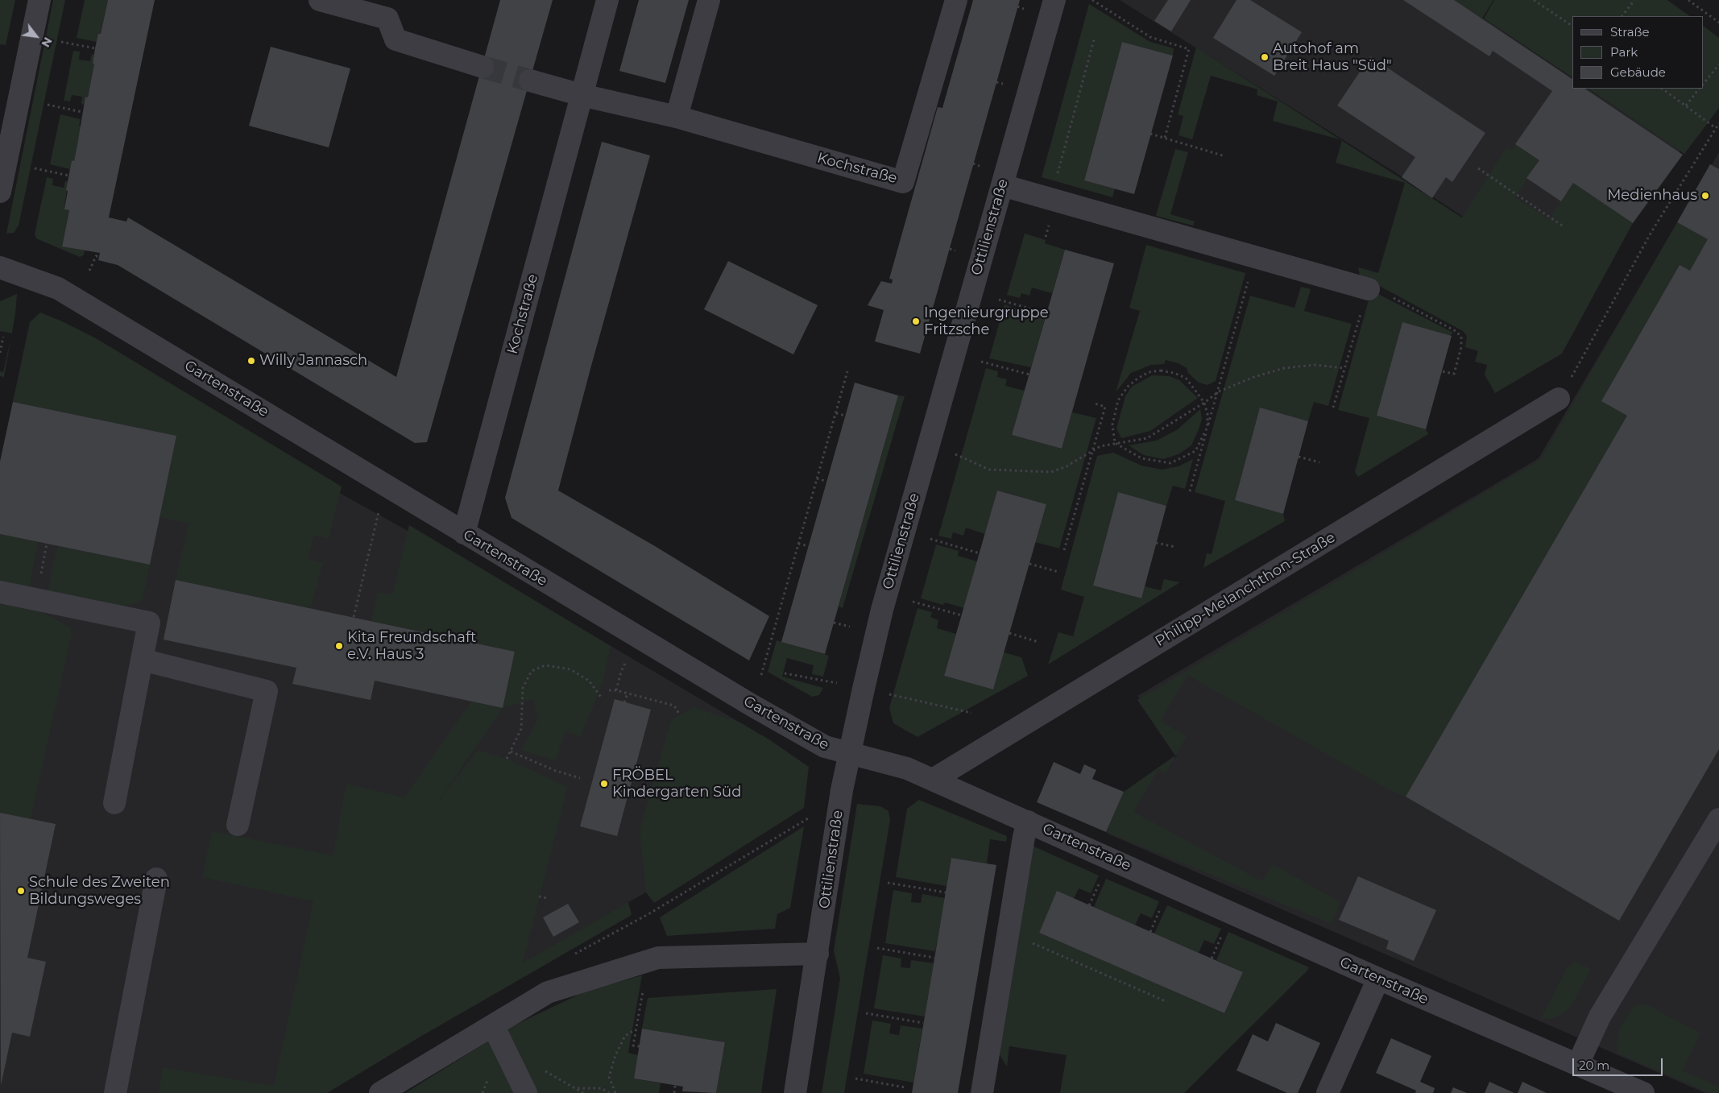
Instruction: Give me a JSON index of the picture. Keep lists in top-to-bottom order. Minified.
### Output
{"streets":{"street":["Kochstraße","Ottilienstraße","Gartenstraße","Philipp-Melanchthon-Straße"]},"crossings":[["Kochstraße","Gartenstraße"],["Ottilienstraße","Gartenstraße"],["Gartenstraße","Philipp-Melanchthon-Straße"]],"places":["Autohof am Breit Haus \"Süd\"","Medienhaus","Ingenieurgruppe Fritzsche","Willy Jannasch","Kita Freundschaft e.V. Haus 3","FRÖBEL Kindergarten Süd","Schule des Zweiten Bildungsweges"],"legend":["Straße","Park","Gebäude"],"scale_bar":"20 m","north":"bottom right"}
